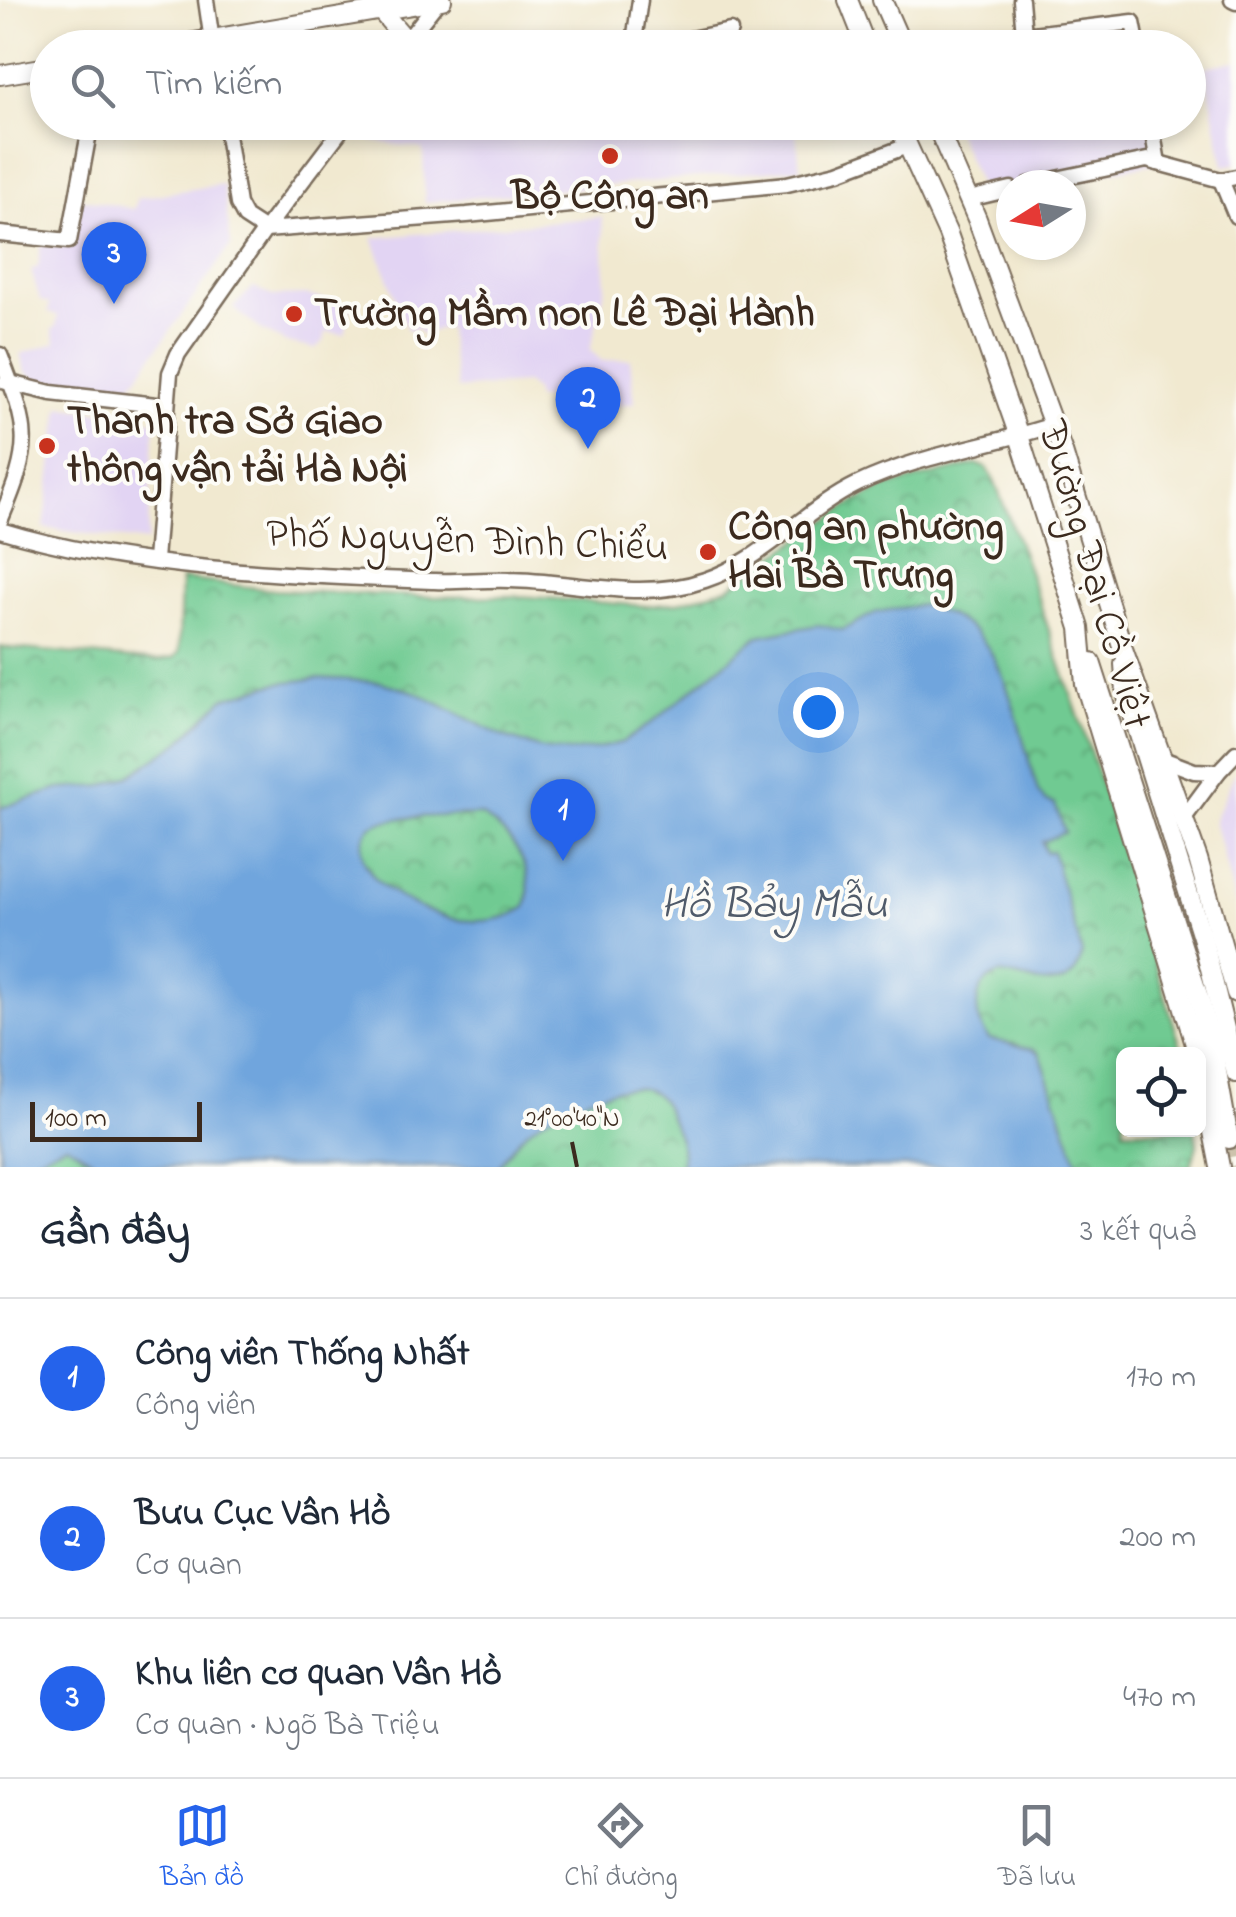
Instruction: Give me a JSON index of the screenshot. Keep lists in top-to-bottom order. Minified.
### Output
{"streets":{"main road":["Đường Đại Cồ Việt"],"street":["Phố Nguyễn Đình Chiểu"]},"crossings":[["Phố Nguyễn Đình Chiểu","Đường Đại Cồ Việt"]],"water":["Hồ Bảy Mẫu"],"places":["Bộ Công an","Trường Mầm non Lê Đại Hành","Thanh tra Sở Giao thông vận tải Hà Nội","Công an phường Hai Bà Trưng"],"scale_bar":"100 m","north":"left","page":{"search":"Tìm kiếm","pins":["3","2","1"],"scale":"100 m","heading":["Gần đây","3 kết quả"],"list":[{"mark":"1","name":"Công viên Thống Nhất","note":"Công viên","value":"170 m"},{"mark":"2","name":"Bưu Cục Vân Hồ","note":"Cơ quan","value":"200 m"},{"mark":"3","name":"Khu liên cơ quan Vân Hồ","note":"Cơ quan · Ngõ Bà Triệu","value":"470 m"}],"nav":["Bản đồ","Chỉ đường","Đã lưu"]},"coordinates":["21°00'40\"N"]}
